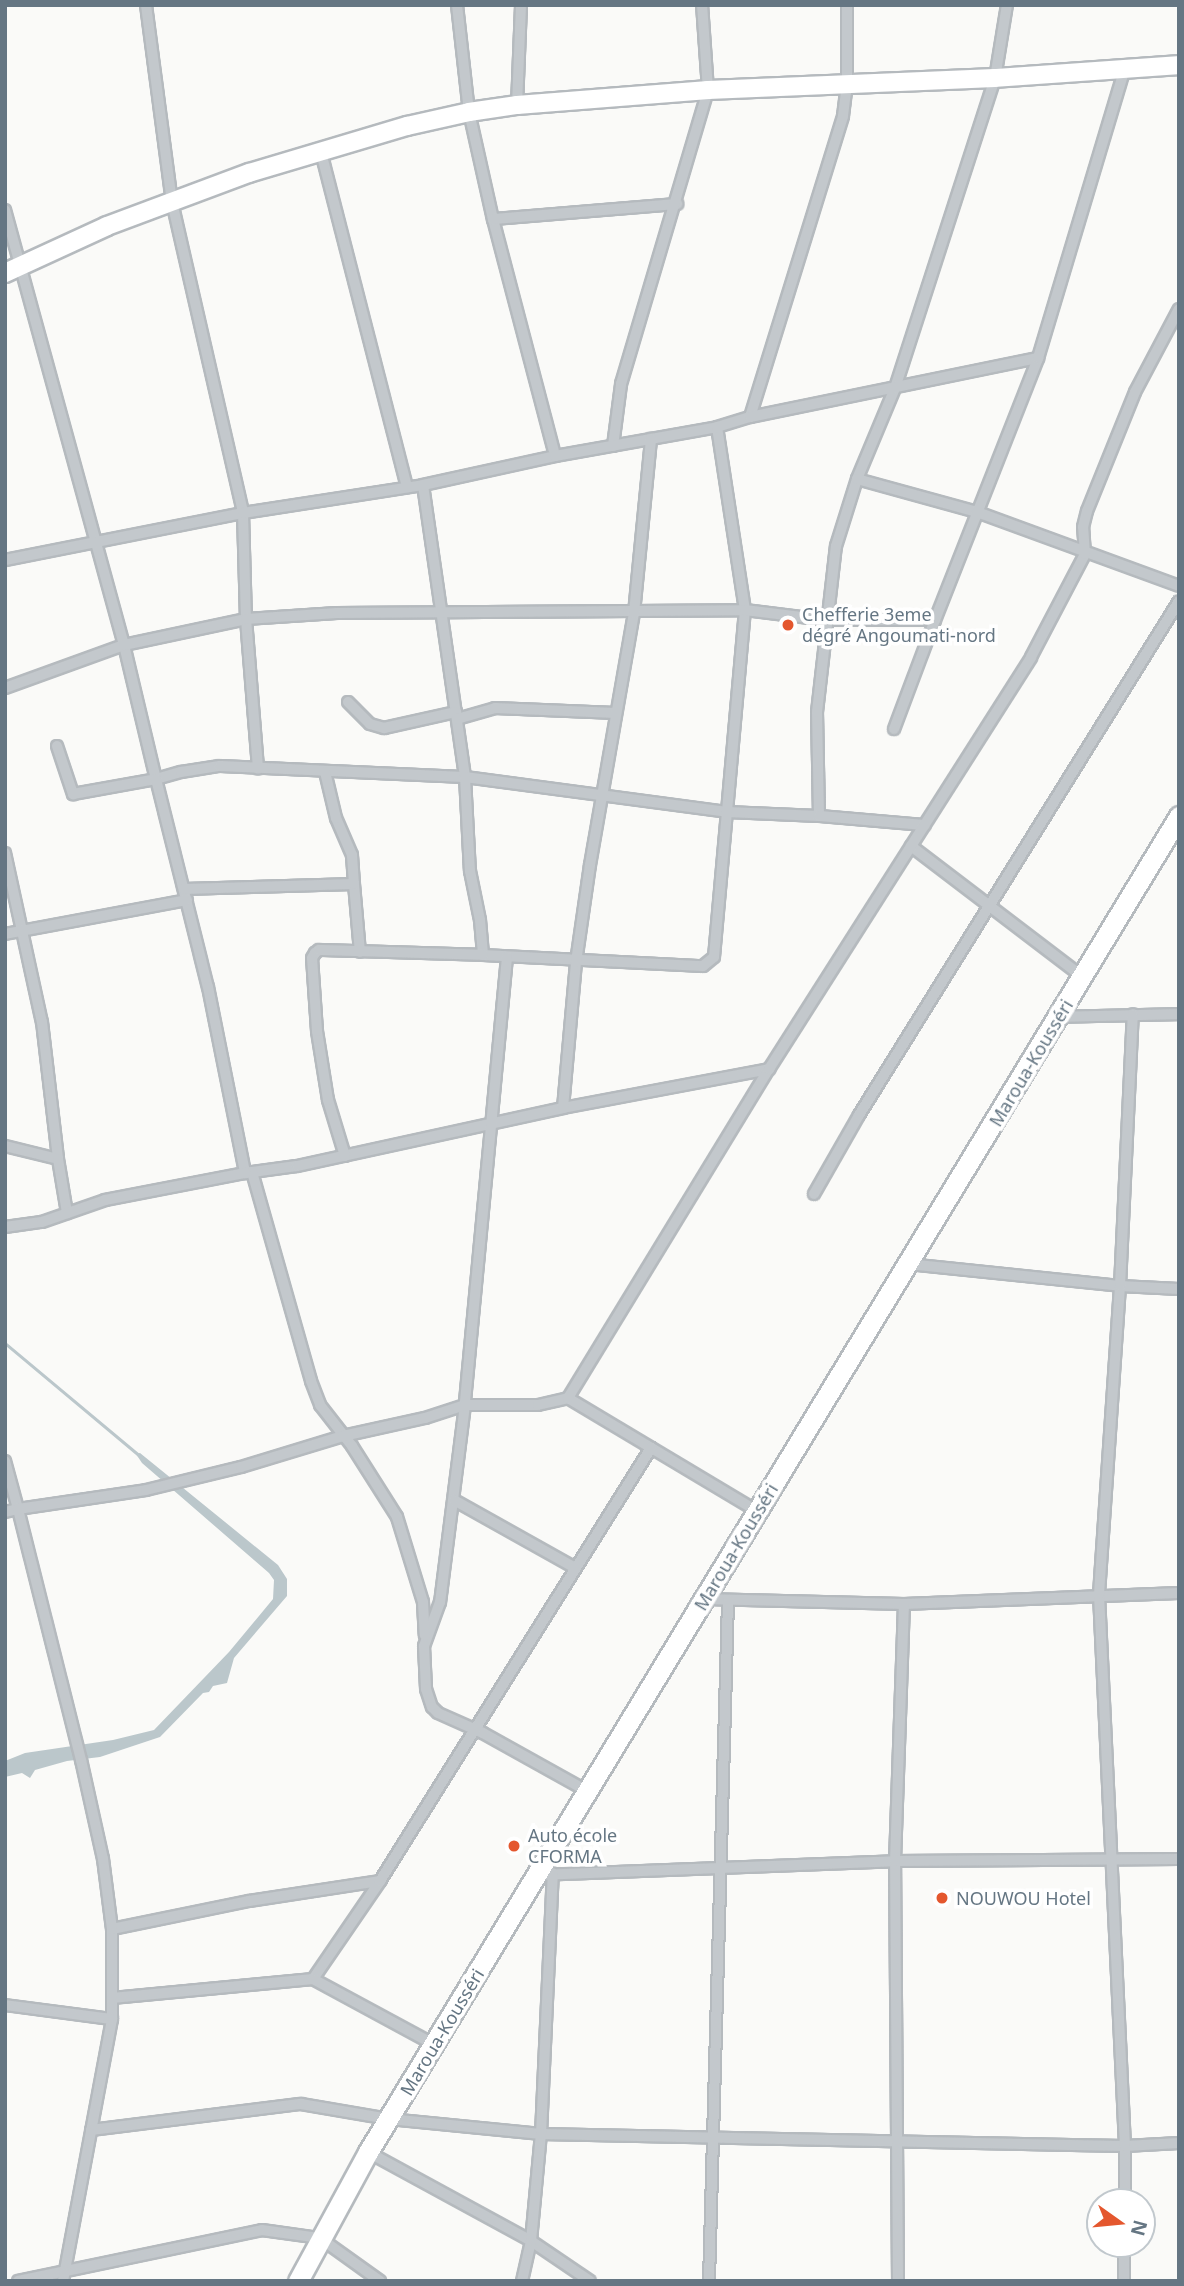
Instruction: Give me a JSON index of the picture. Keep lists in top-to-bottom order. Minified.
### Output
{"streets":{"highway":["Maroua-Kousséri"]},"places":["Chefferie 3eme dégré Angoumati-nord","Auto école CFORMA","NOUWOU Hotel"],"north":"right"}
